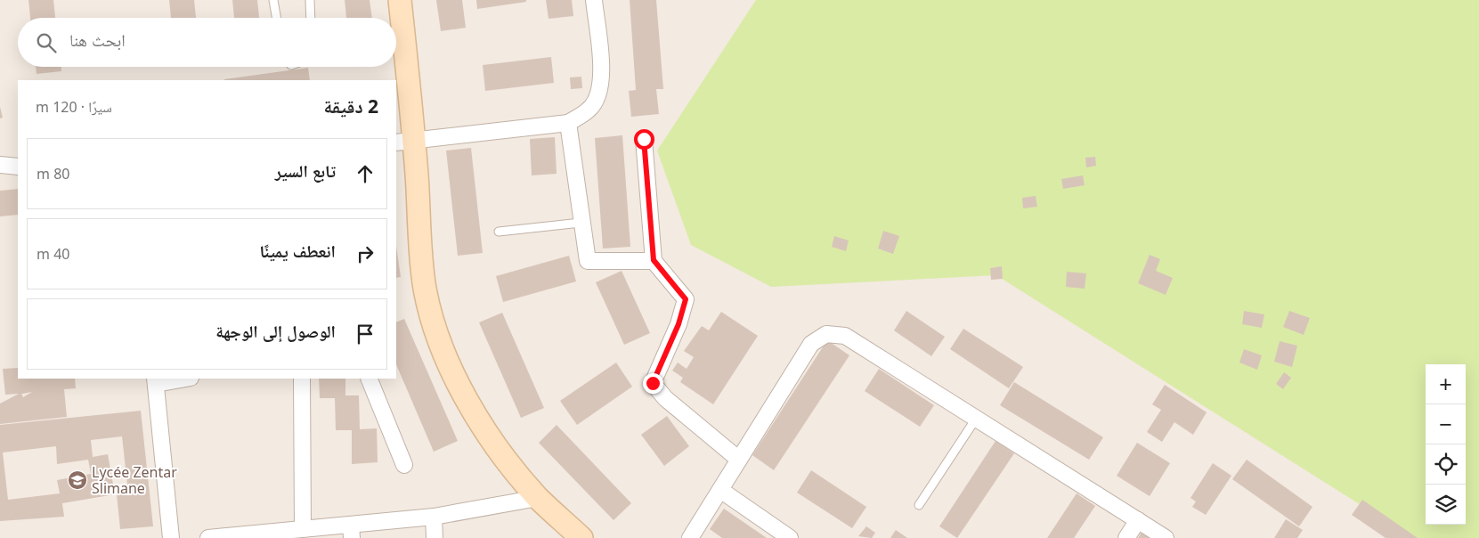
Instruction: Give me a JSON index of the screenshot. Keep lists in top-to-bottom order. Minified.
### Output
{"places":{"school or university":["Lycée Zentar Slimane"]},"page":{"search":"ابحث هنا","heading":["2 دقيقة","سيرًا · 120 m"],"list":[["تابع السير","80 m"],["انعطف يمينًا","40 m"],"الوصول إلى الوجهة"],"map_buttons":["+","−"]}}
